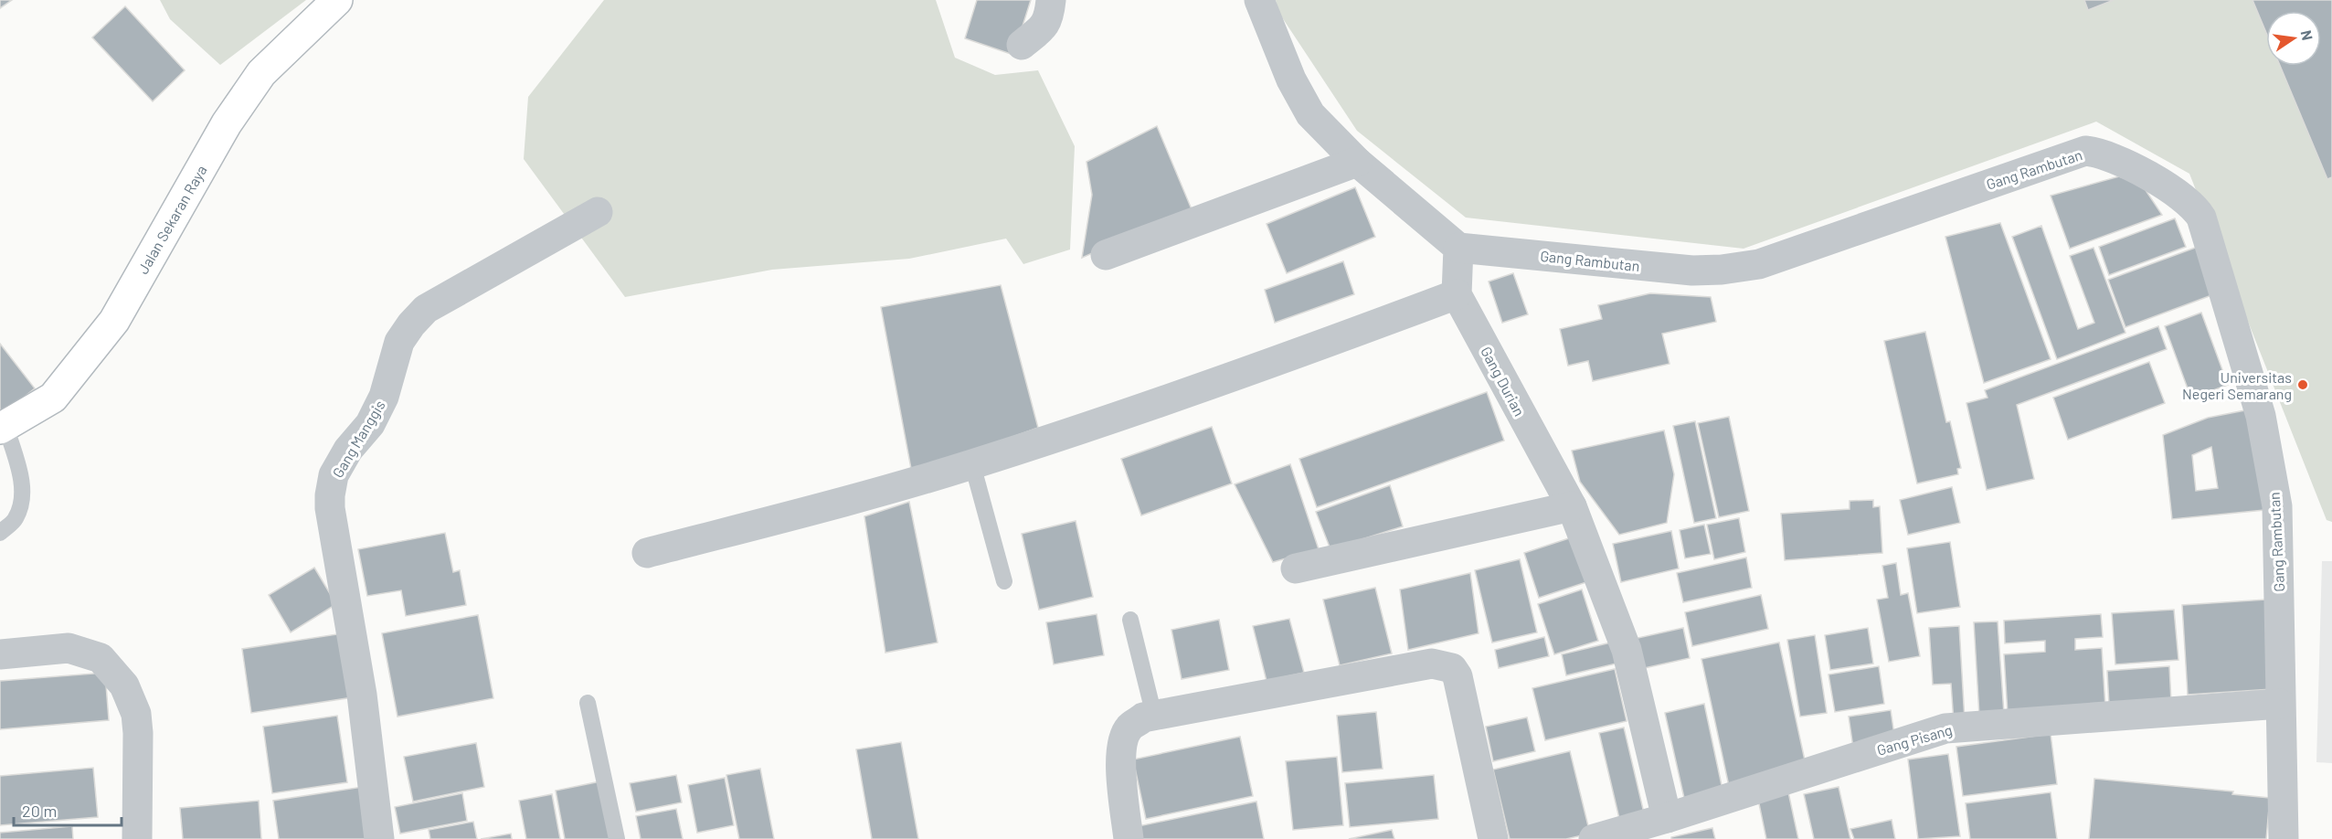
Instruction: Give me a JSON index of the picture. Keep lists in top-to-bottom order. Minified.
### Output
{"streets":{"main road":["Jalan Sekaran Raya"],"street":["Gang Rambutan","Gang Durian","Gang Manggis","Gang Pisang"]},"crossings":[["Gang Rambutan","Gang Pisang"],["Gang Durian","Gang Pisang"]],"places":["Universitas Negeri Semarang"],"scale_bar":"20 m","north":"right"}
